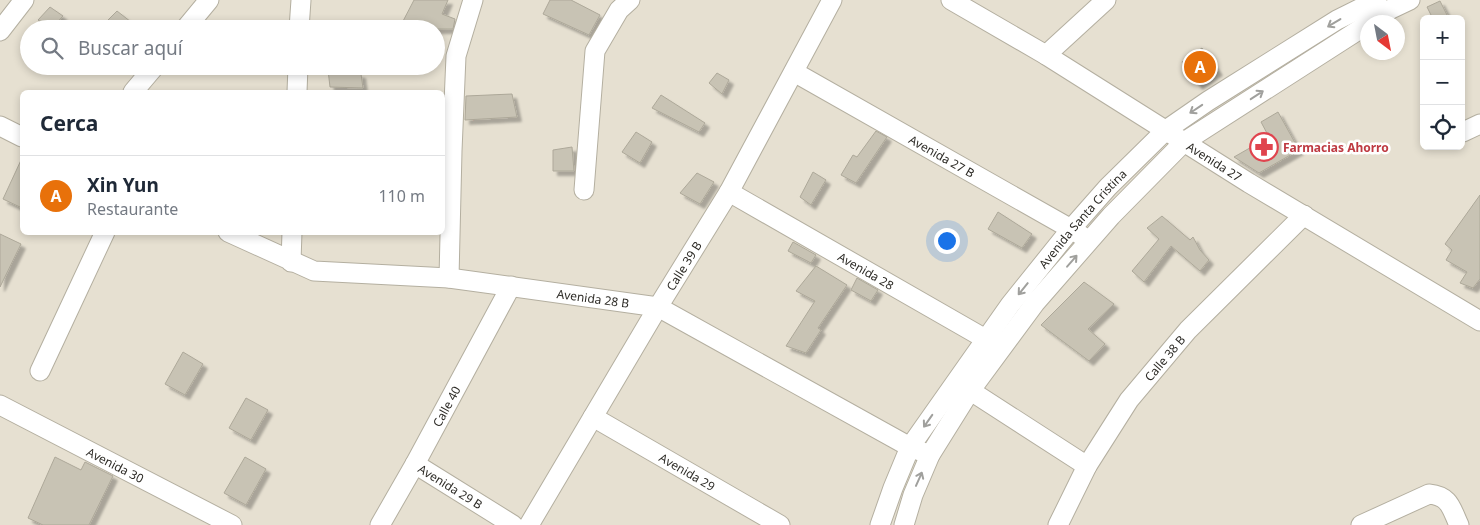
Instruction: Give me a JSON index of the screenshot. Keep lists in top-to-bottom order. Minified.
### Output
{"streets":{"street":["Avenida 27 B","Avenida 27","Avenida Santa Cristina","Calle 39 B","Avenida 28","Avenida 28 B","Calle 38 B","Calle 40","Avenida 30","Avenida 29","Avenida 29 B"]},"crossings":[["Avenida 27 B","Avenida Santa Cristina"],["Avenida 27 B","Calle 39 B"],["Avenida 27","Avenida Santa Cristina"],["Avenida 27","Calle 38 B"],["Avenida Santa Cristina","Avenida 28"],["Avenida Santa Cristina","Avenida 28 B"],["Calle 39 B","Avenida 28"],["Calle 39 B","Avenida 28 B"],["Calle 39 B","Avenida 29"],["Avenida 28 B","Calle 40"],["Calle 40","Avenida 29 B"]],"places":{"pharmacy":["Farmacias Ahorro"]},"north":"bottom right","page":{"map_buttons":["+","−"],"search":"Buscar aquí","pins":"A","heading":"Cerca","list":[{"mark":"A","name":"Xin Yun","note":"Restaurante","value":"110 m"}]}}
